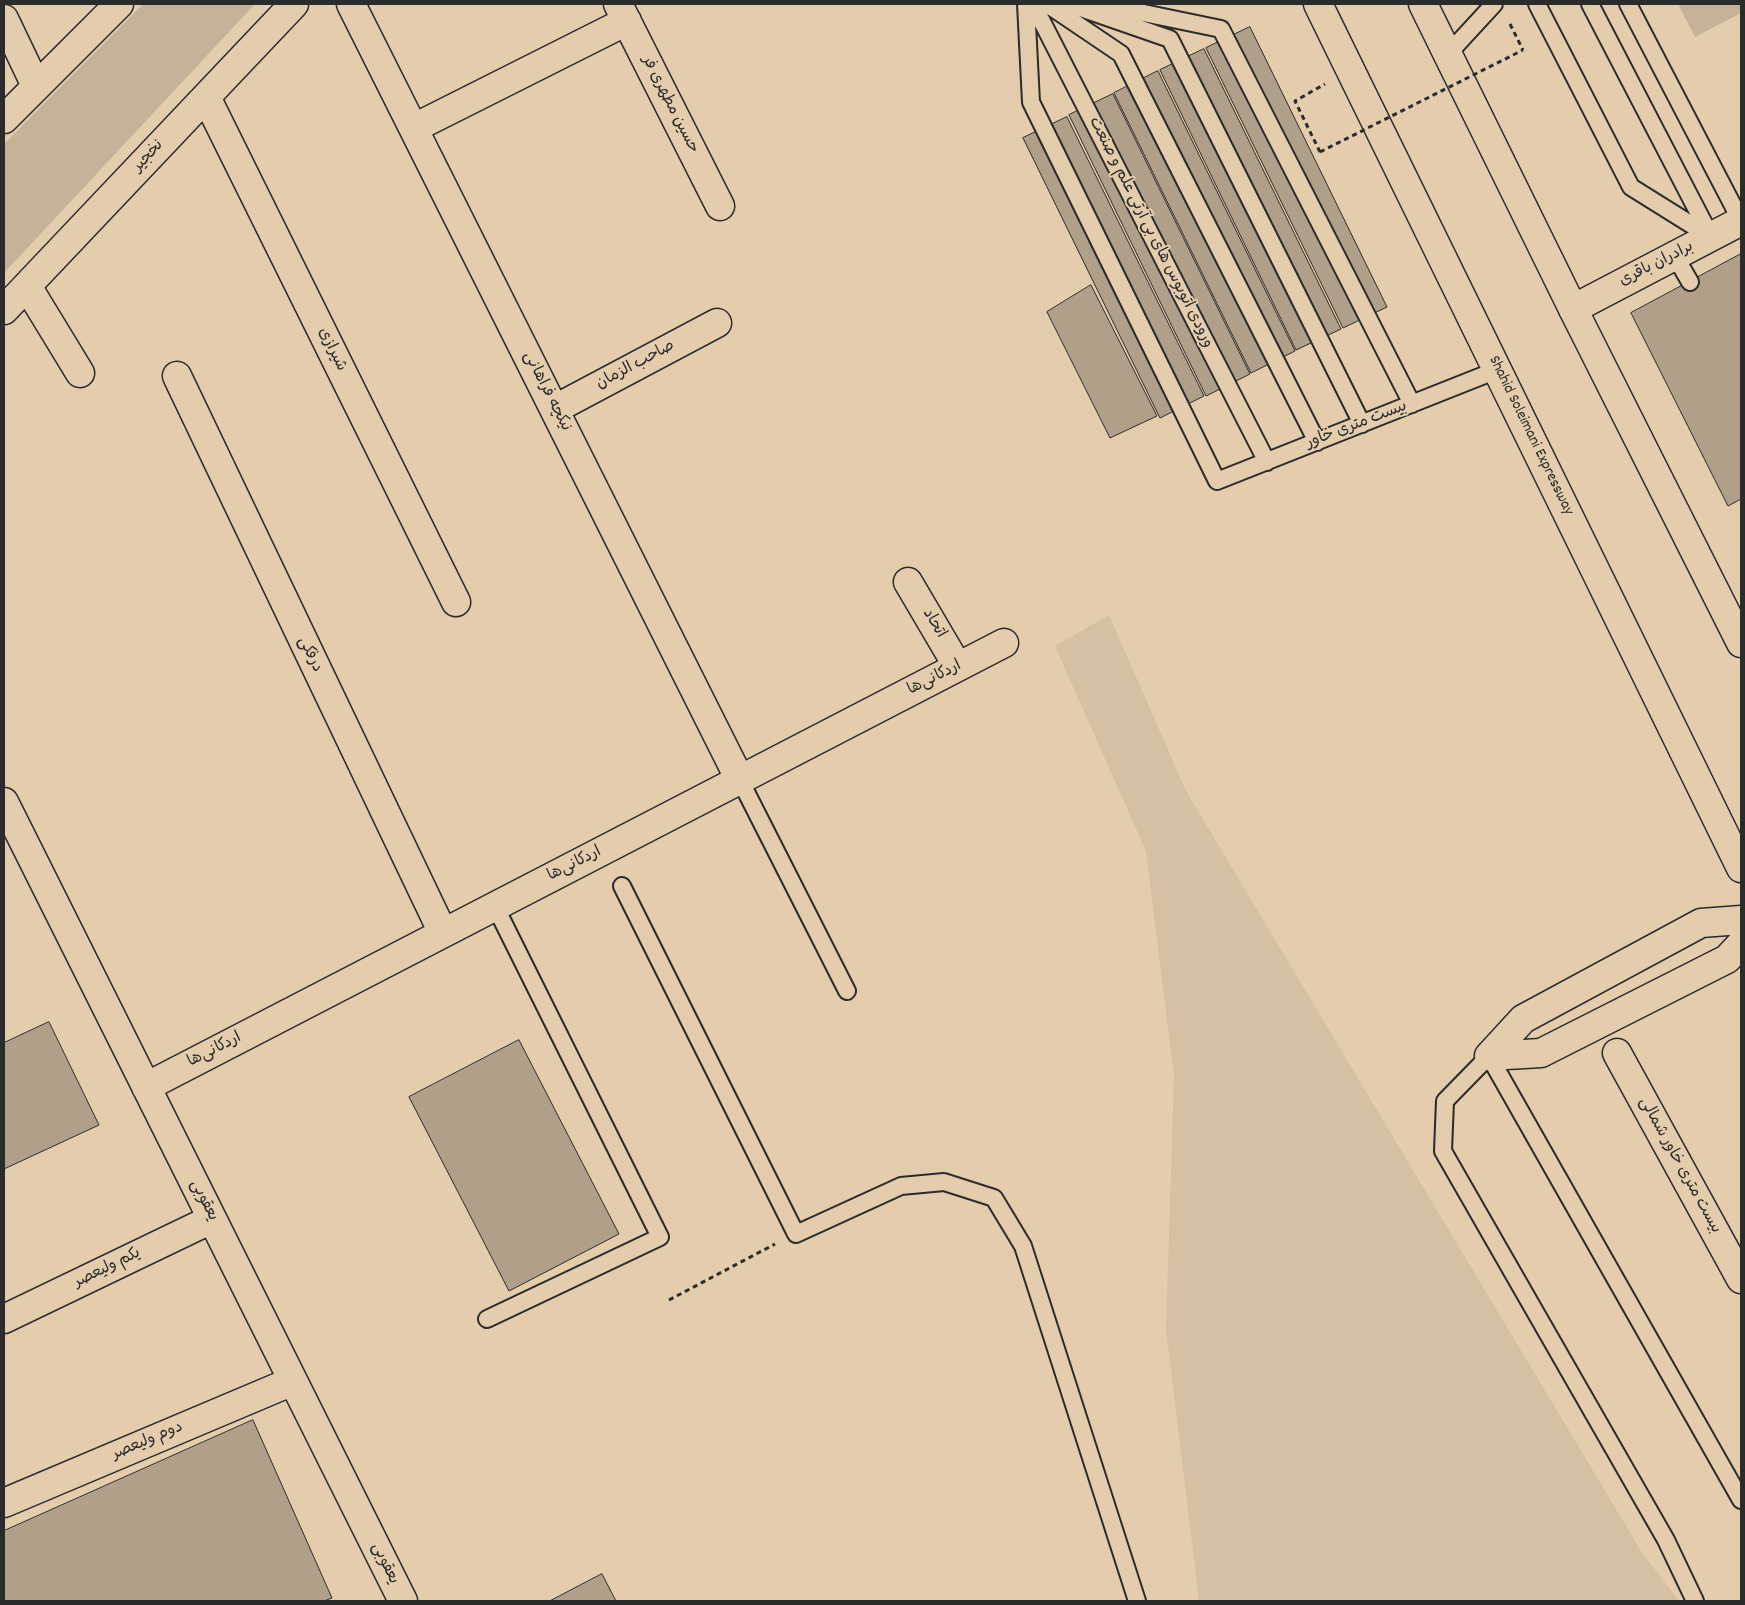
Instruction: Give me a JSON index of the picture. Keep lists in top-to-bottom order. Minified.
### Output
{"streets":{"main road":["حسین مطهری فر","نخجیر","برادران باقری","شیرازی","صاحب الزمان","نیکچه فراهانی","Shahid Soleimani Expressway","اتحاد","درفکی","اردکانی‌ها","بیست متری خاور شمالی","یعقوبی","یکم ولیعصر","دوم ولیعصر"],"lane":["ورودی اتوبوس های بی آرتی علم و صنعت","بیست متری خاور"]},"crossings":[["نخجیر","شیرازی"],["ورودی اتوبوس های بی آرتی علم و صنعت","بیست متری خاور"],["صاحب الزمان","نیکچه فراهانی"],["نیکچه فراهانی","اردکانی‌ها"],["بیست متری خاور","Shahid Soleimani Expressway"],["اتحاد","اردکانی‌ها"],["درفکی","اردکانی‌ها"],["اردکانی‌ها","یعقوبی"],["یعقوبی","یکم ولیعصر"],["یعقوبی","دوم ولیعصر"]]}
